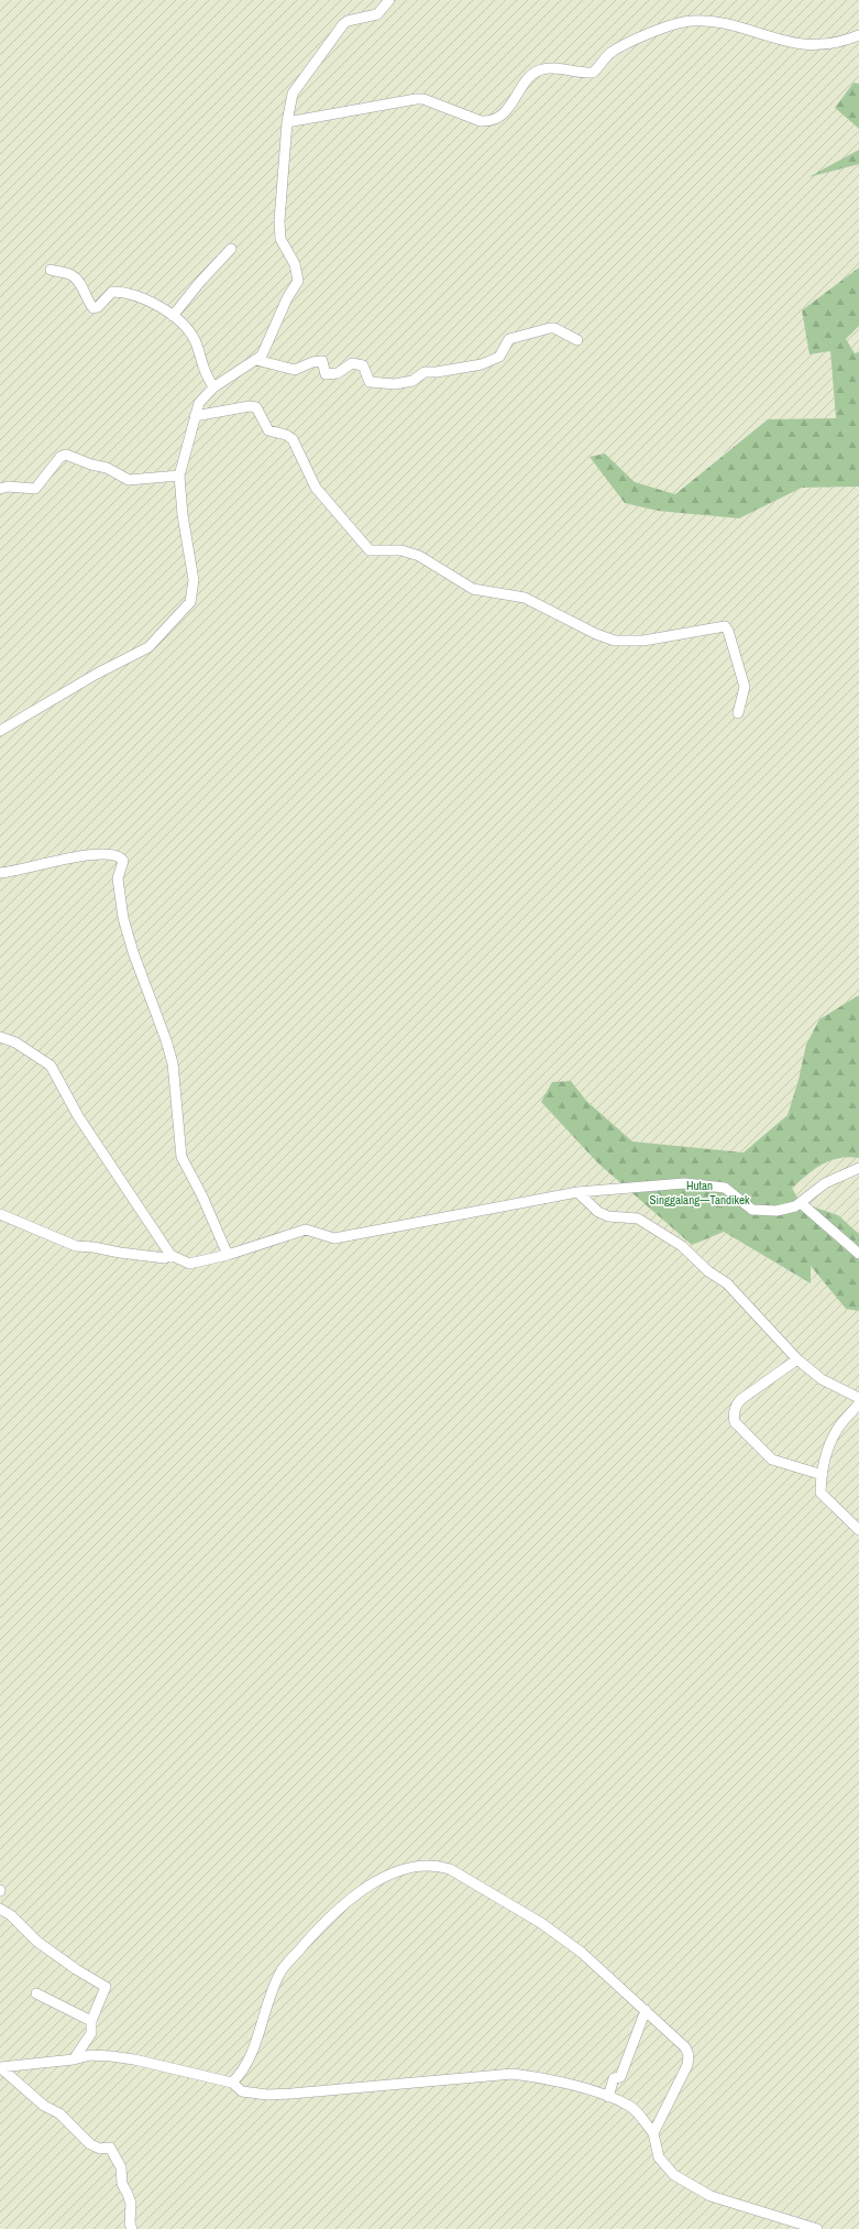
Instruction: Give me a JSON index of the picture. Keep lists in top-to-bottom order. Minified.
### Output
{"parks":["Hutan Singgalang—Tandikek"]}
